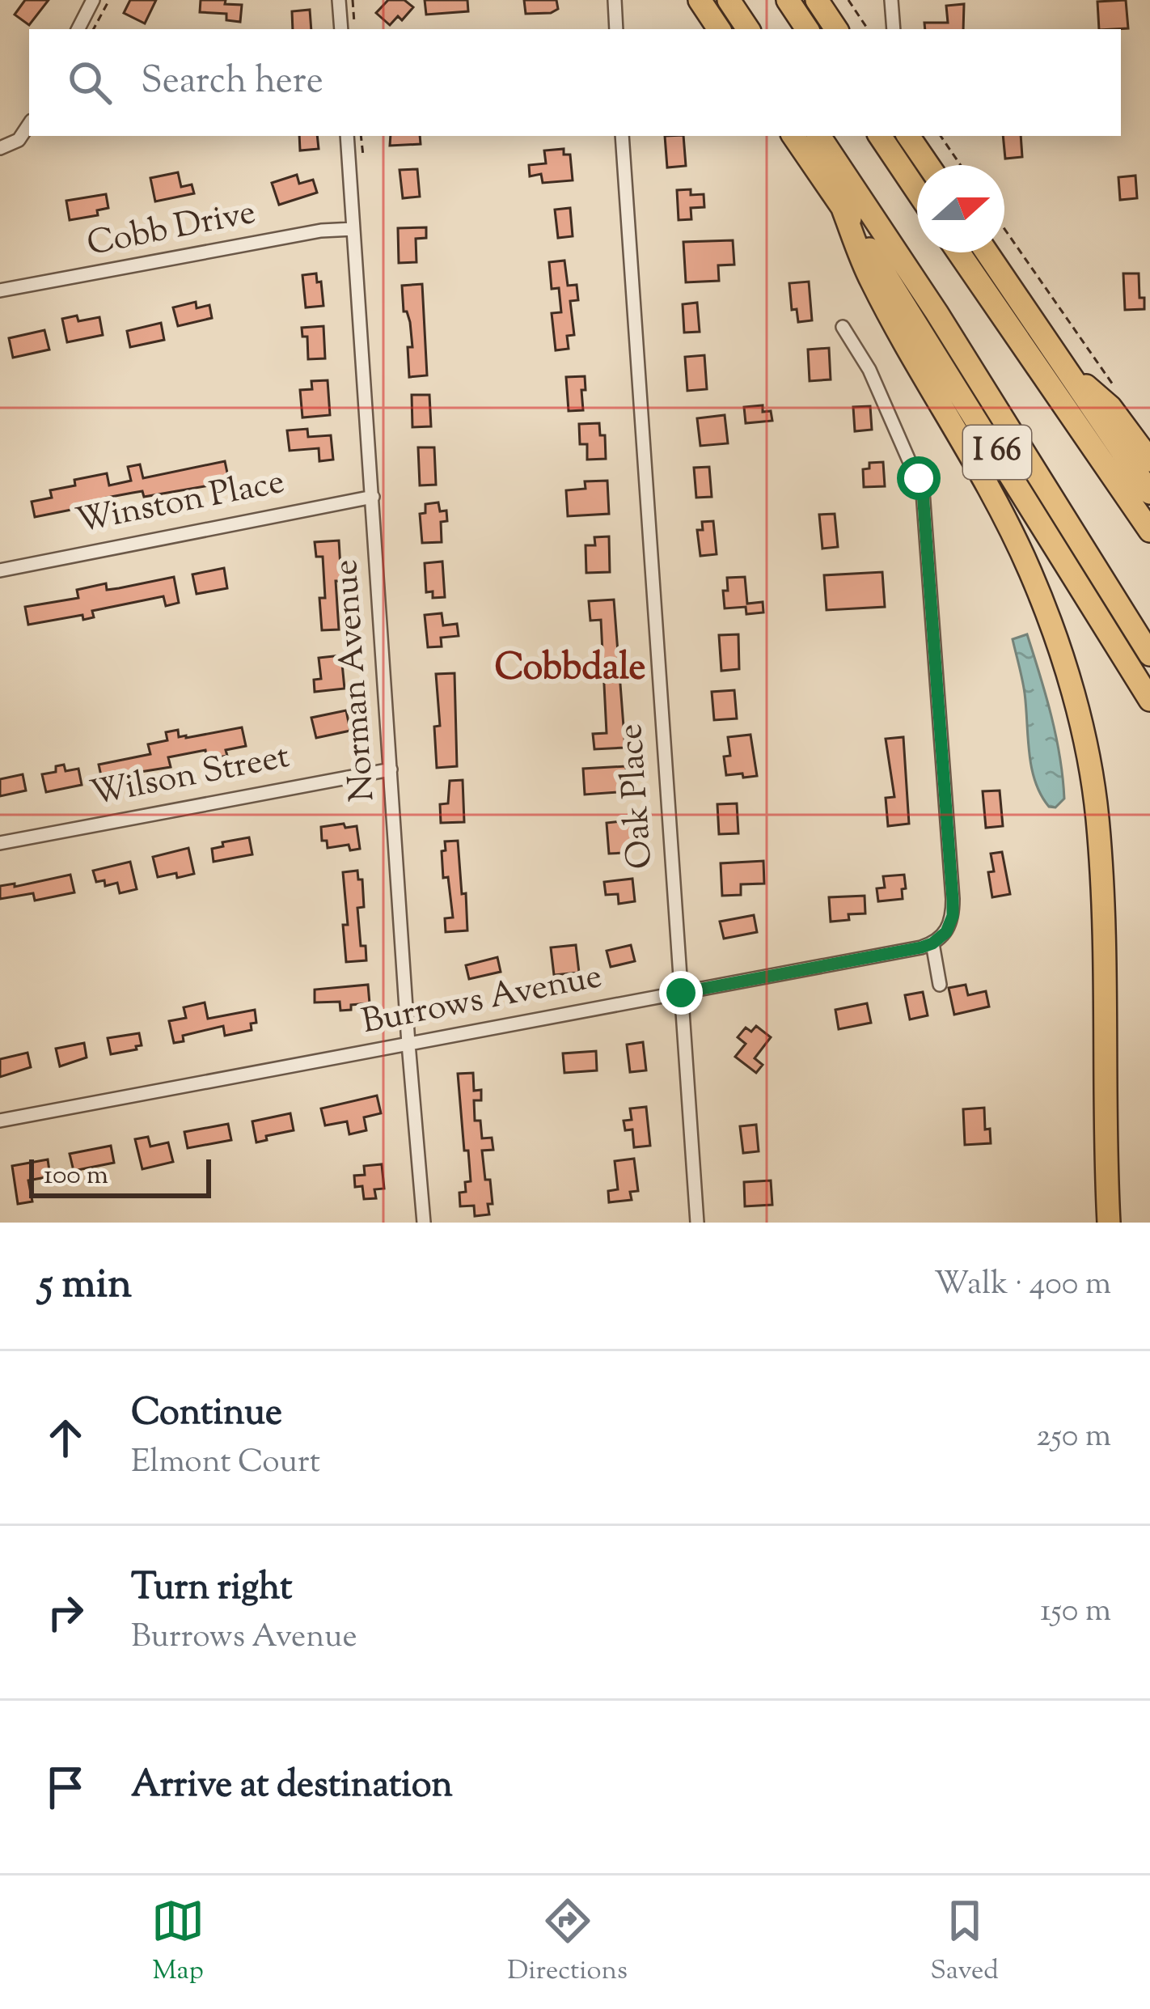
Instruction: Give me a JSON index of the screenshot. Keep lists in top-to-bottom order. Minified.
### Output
{"streets":{"highway":["I 66"],"street":["Cobb Drive","Winston Place","Norman Avenue","Wilson Street","Oak Place","Burrows Avenue"]},"crossings":[["Cobb Drive","Norman Avenue"],["Winston Place","Norman Avenue"],["Norman Avenue","Wilson Street"],["Norman Avenue","Burrows Avenue"],["Oak Place","Burrows Avenue"]],"districts":["Cobbdale"],"scale_bar":"100 m","north":"right","page":{"search":"Search here","scale":"100 m","heading":["5 min","Walk · 400 m"],"list":[["Continue","Elmont Court","250 m"],["Turn right","Burrows Avenue","150 m"],"Arrive at destination"],"nav":["Map","Directions","Saved"]}}
